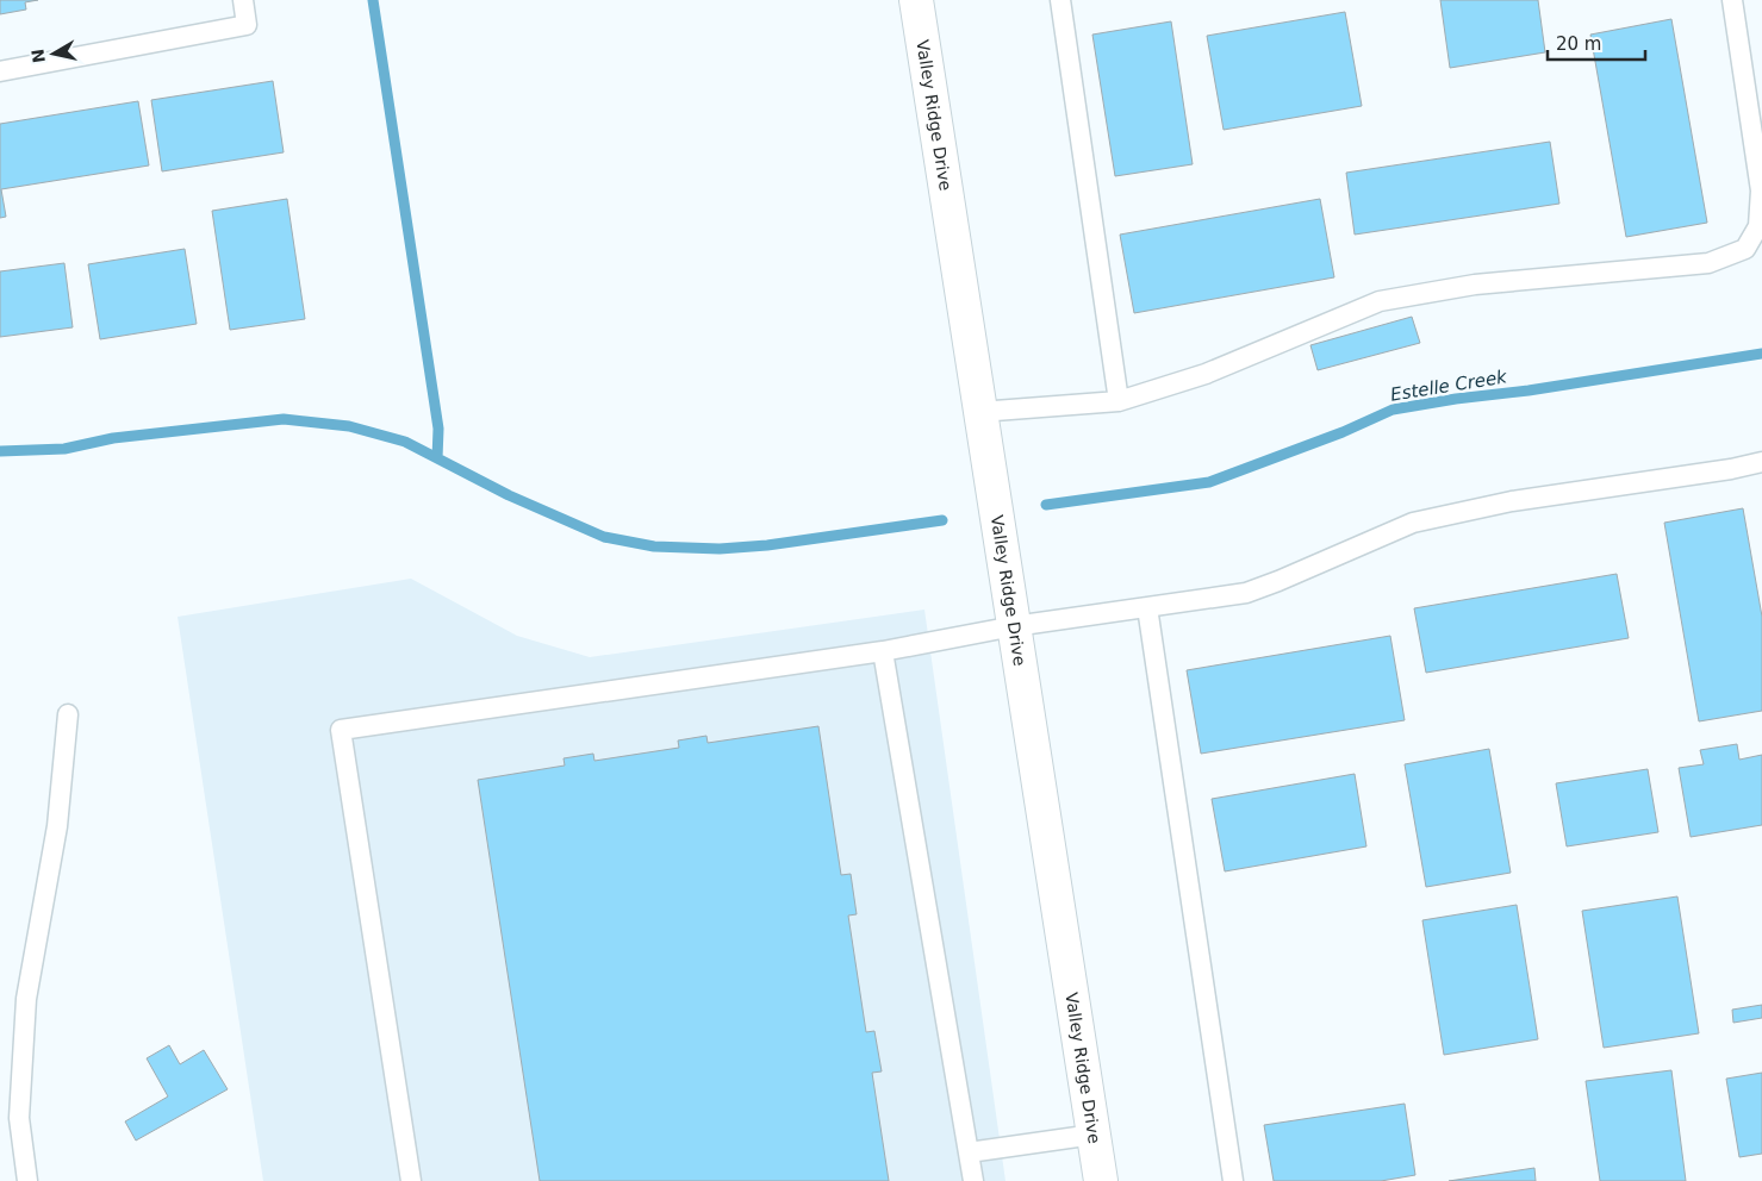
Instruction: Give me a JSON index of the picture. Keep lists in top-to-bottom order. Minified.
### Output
{"streets":{"street":["Valley Ridge Drive"]},"water":["Estelle Creek"],"scale_bar":"20 m","north":"left"}
